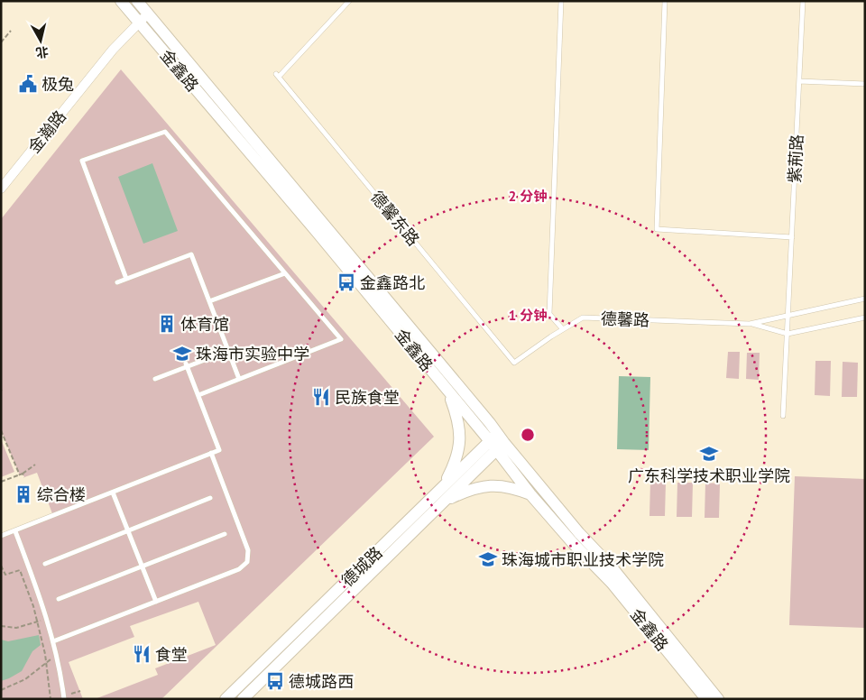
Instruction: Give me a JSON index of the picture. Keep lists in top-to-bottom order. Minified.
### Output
{"streets":{"street":["金鑫路","金瀚路","德城路"],"lane":["紫荊路","德馨东路","德馨路"]},"crossings":[["金鑫路","金瀚路"],["金鑫路","德城路"],["紫荊路","德馨路"],["德馨东路","德馨路"]],"places":{"public building":["极兔"],"bus stop":["金鑫路北","德城路西"],"building":["体育馆","综合楼"],"school or university":["珠海市实验中学","广东科学技术职业学院","珠海城市职业技术学院"],"restaurant":["民族食堂","食堂"]},"north":"bottom","rings":["2 分钟","1 分钟"]}
